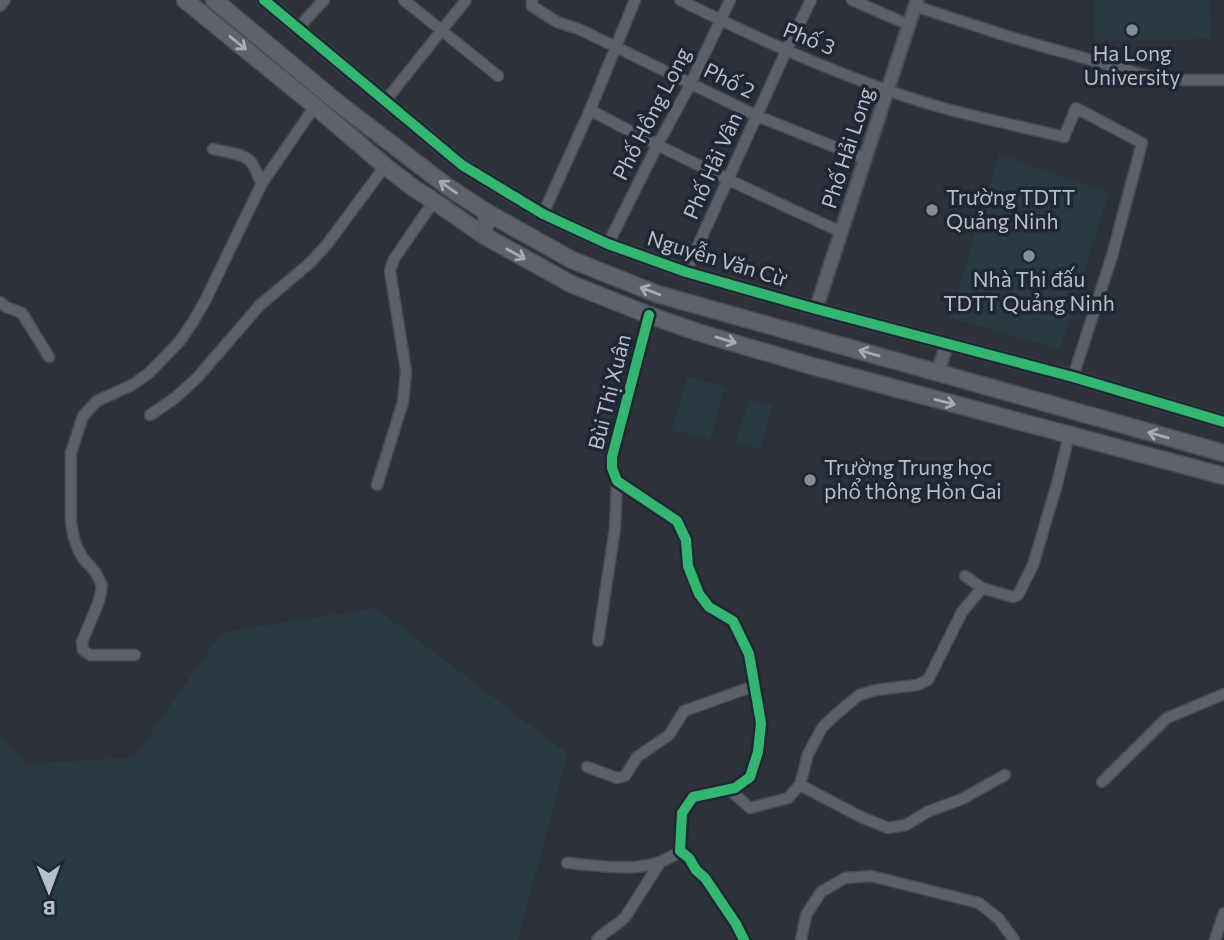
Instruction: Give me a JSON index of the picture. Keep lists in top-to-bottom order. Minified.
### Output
{"streets":{"street":["Phố 3","Phố 2","Phố Hồng Long","Phố Hải Long","Phố Hải Vân","Nguyễn Văn Cừ","Bùi Thị Xuân"]},"crossings":[["Phố 3","Phố Hồng Long"],["Phố 3","Phố Hải Long"],["Phố 3","Phố Hải Vân"],["Phố 3","Nguyễn Văn Cừ"],["Phố 2","Phố Hồng Long"],["Phố 2","Phố Hải Long"],["Phố 2","Phố Hải Vân"],["Phố Hồng Long","Nguyễn Văn Cừ"],["Phố Hải Long","Nguyễn Văn Cừ"],["Phố Hải Vân","Nguyễn Văn Cừ"]],"places":["Ha Long University","Trường TDTT Quảng Ninh","Nhà Thi đấu TDTT Quảng Ninh","Trường Trung học phổ thông Hòn Gai"],"north":"bottom"}
